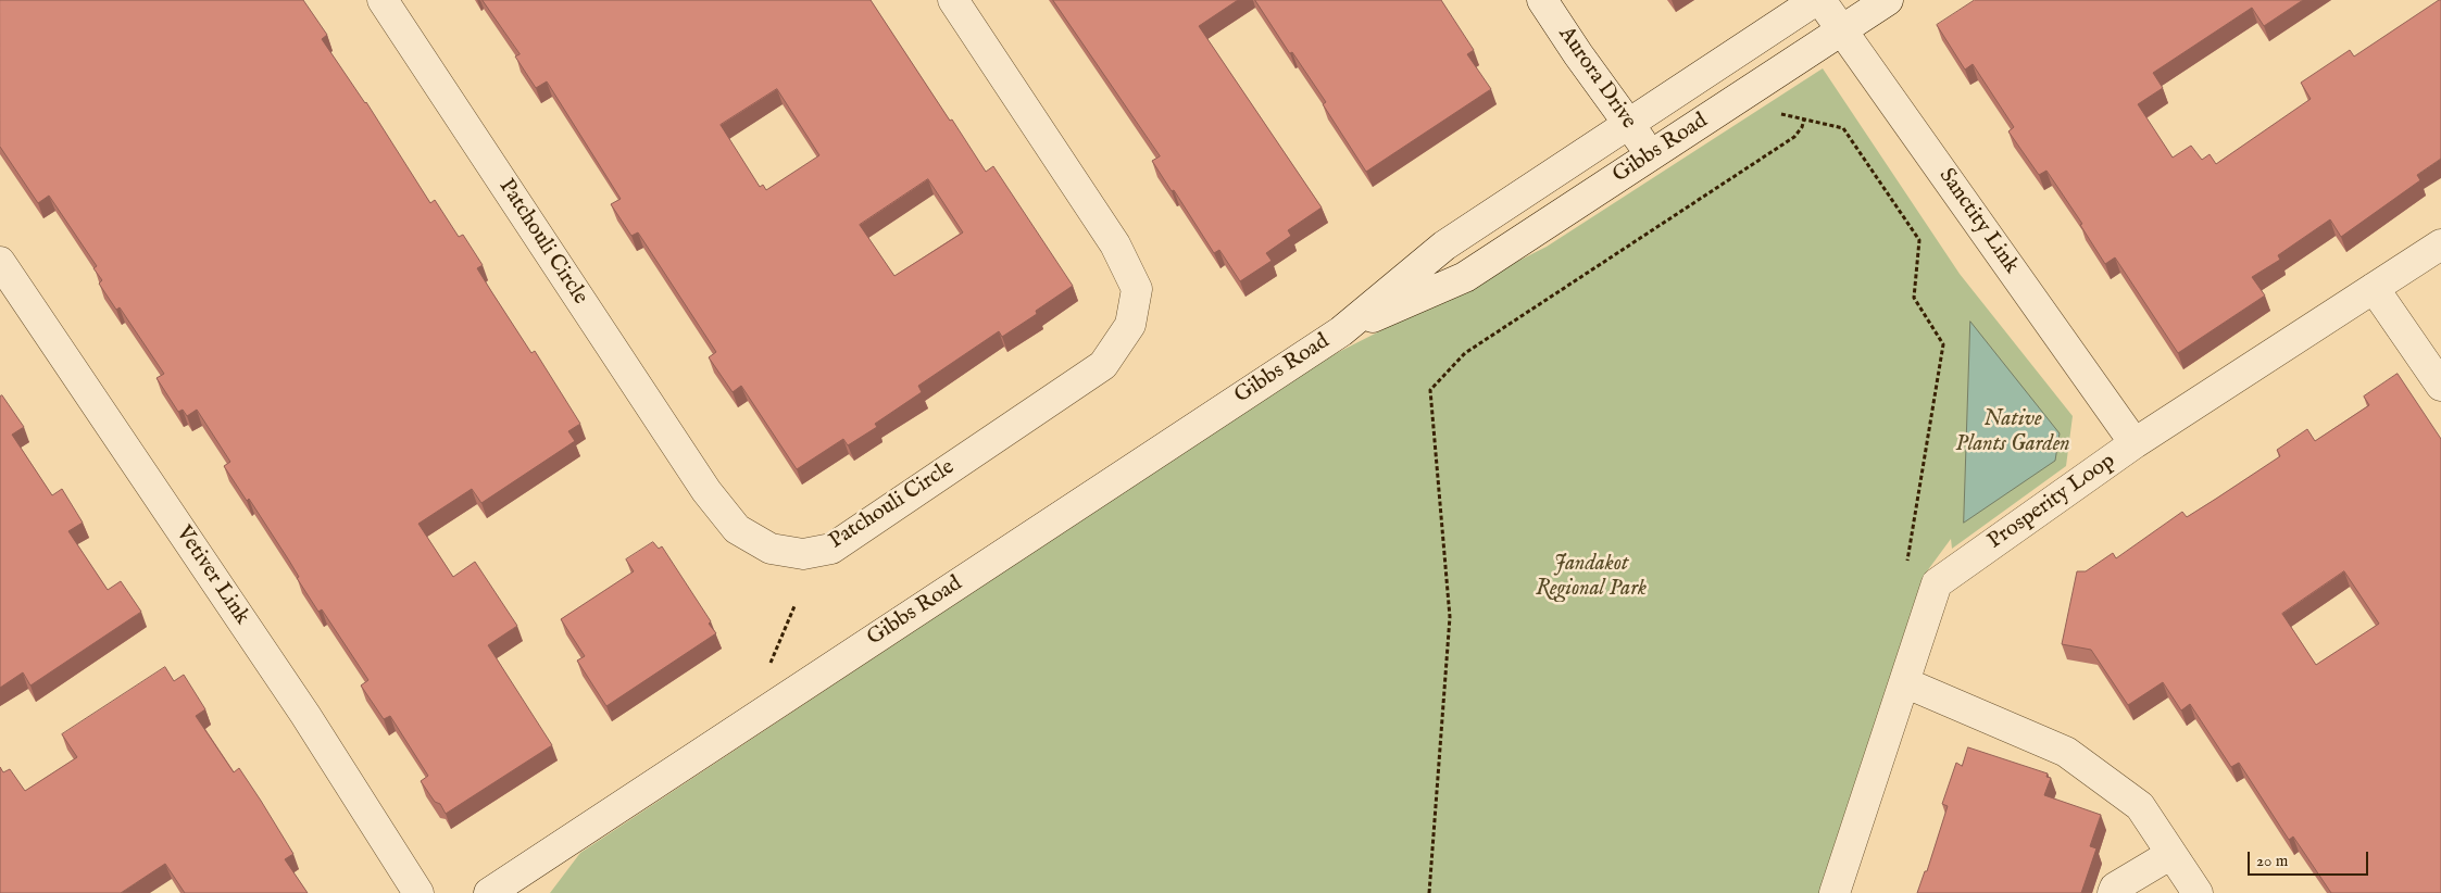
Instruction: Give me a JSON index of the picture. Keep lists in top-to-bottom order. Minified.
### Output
{"streets":{"street":["Aurora Drive","Gibbs Road","Sanctity Link","Patchouli Circle","Prosperity Loop","Vetiver Link"]},"crossings":[["Aurora Drive","Gibbs Road"],["Gibbs Road","Sanctity Link"],["Sanctity Link","Prosperity Loop"]],"parks":["Native Plants Garden","Jandakot Regional Park"],"scale_bar":"20 m"}
